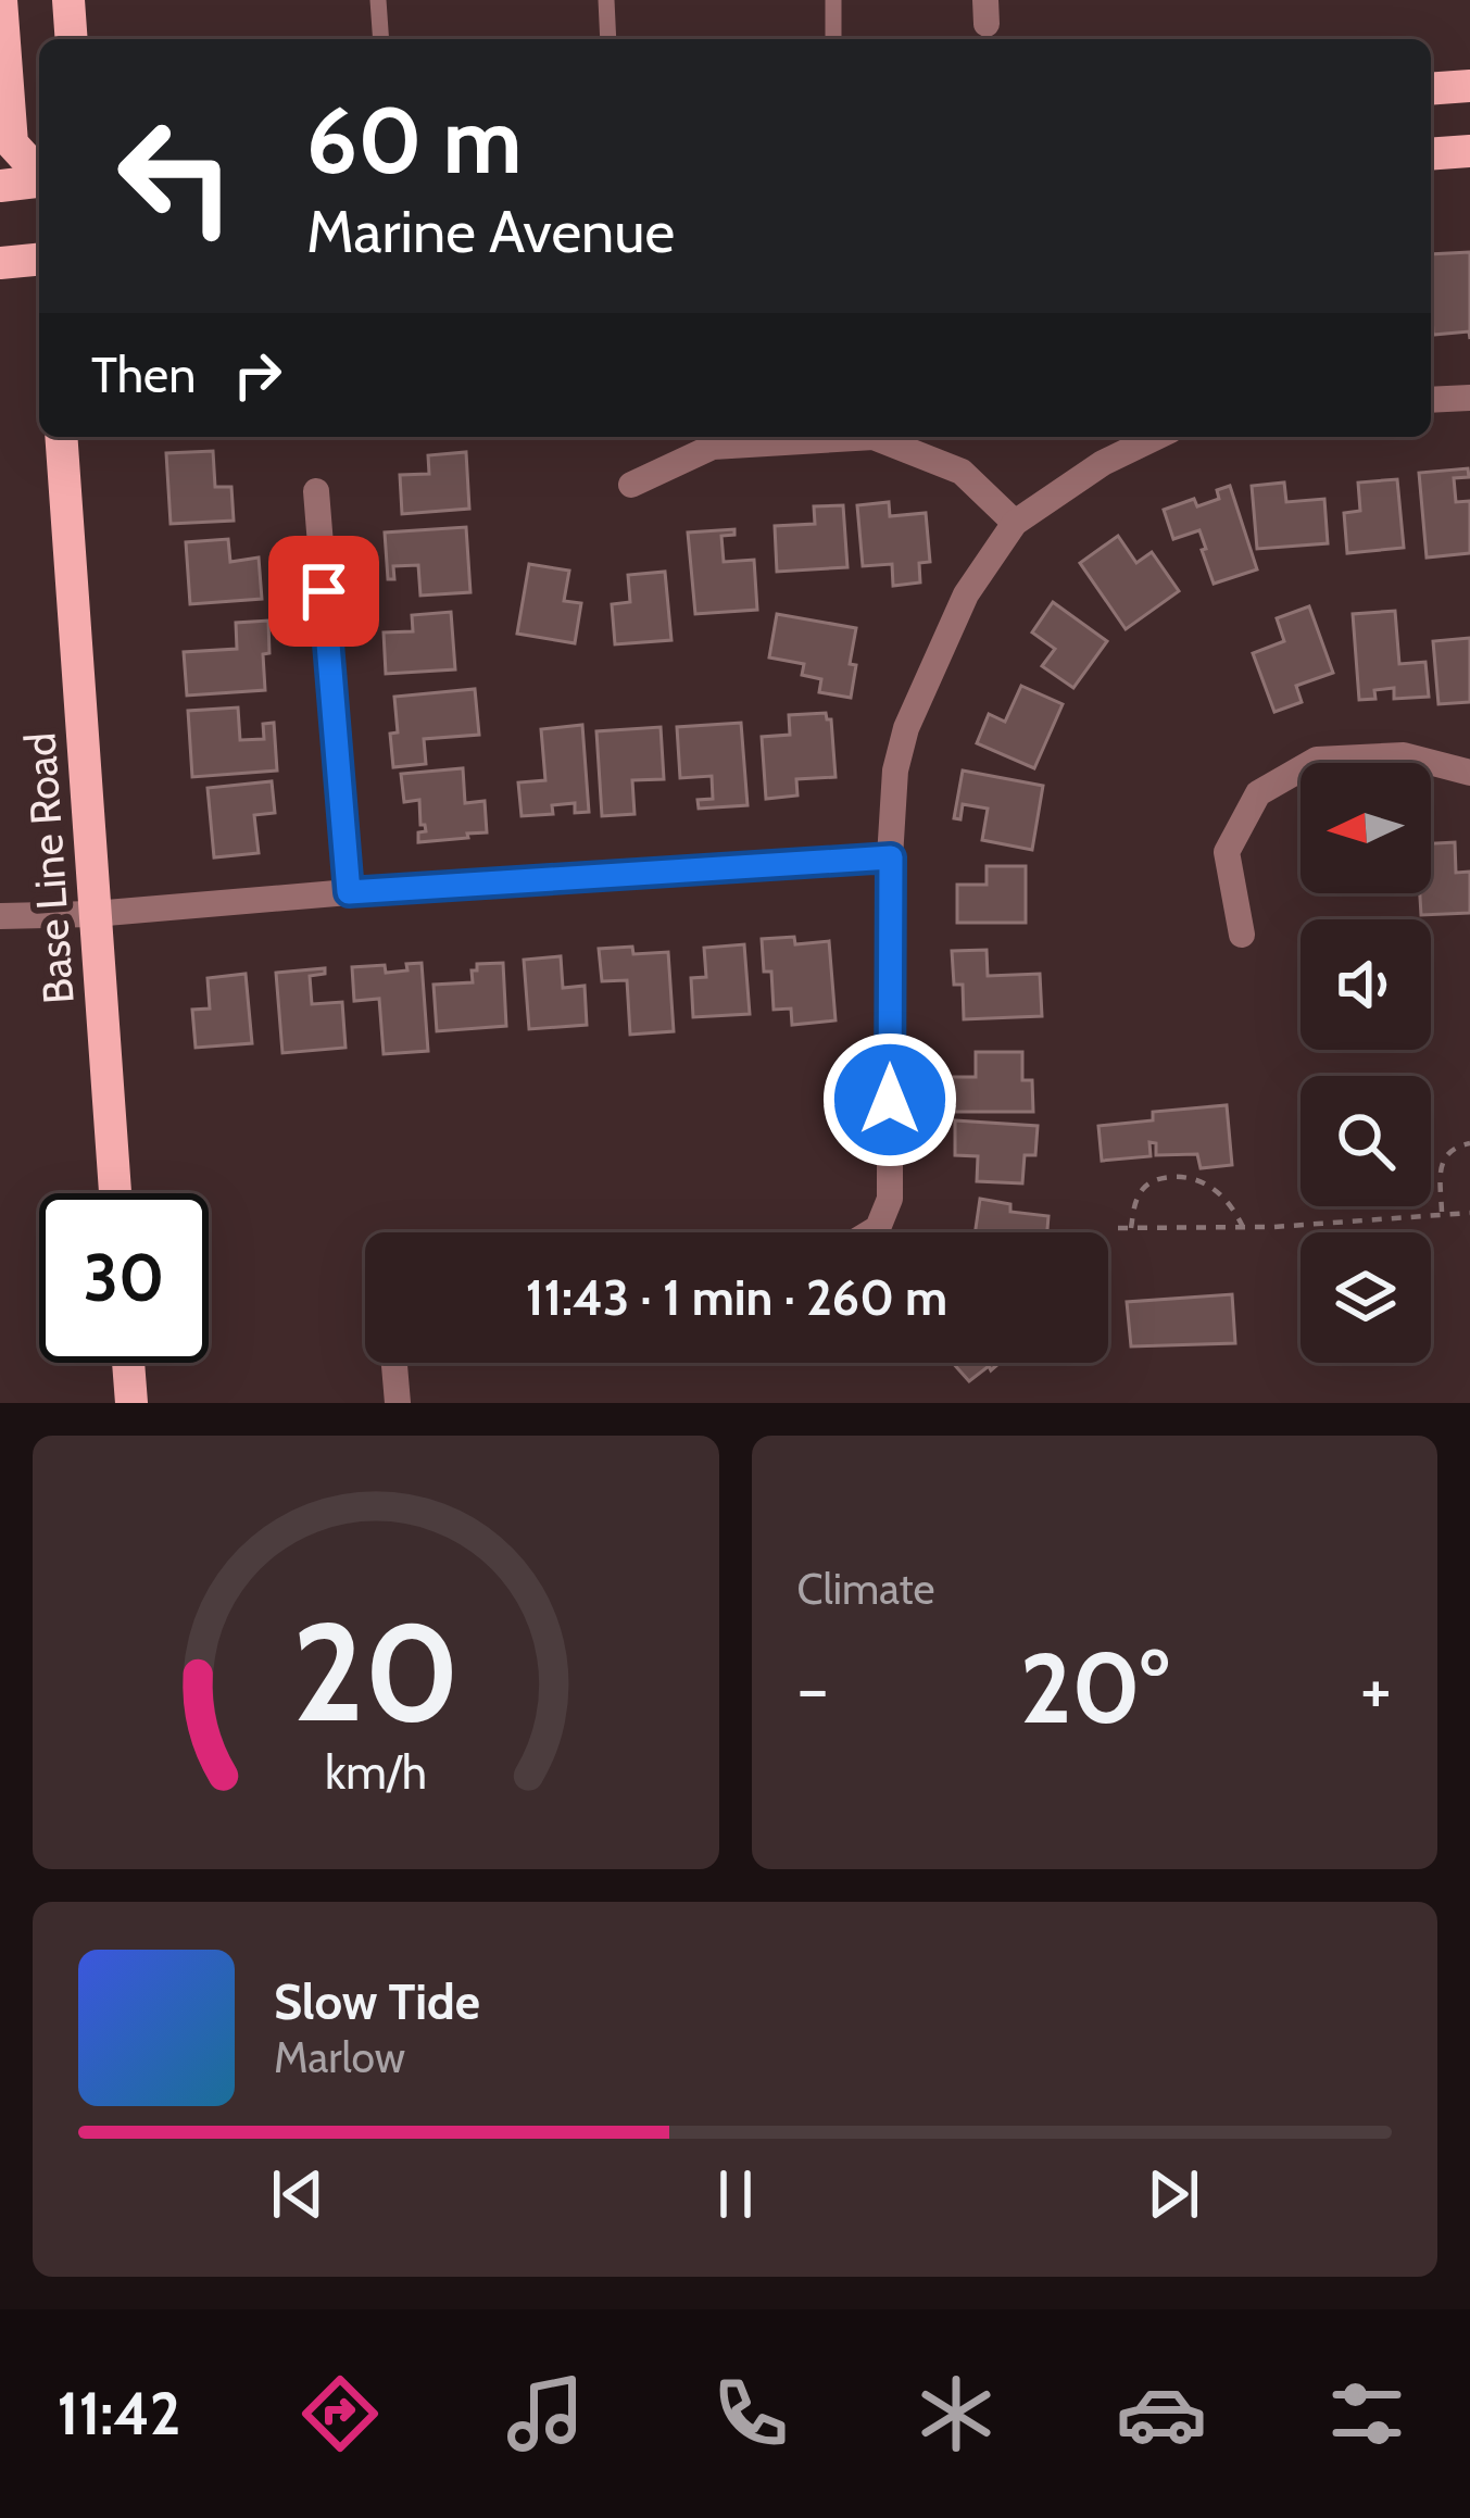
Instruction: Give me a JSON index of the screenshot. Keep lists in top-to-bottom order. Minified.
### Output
{"streets":{"main road":["Base Line Road"]},"north":"left","page":{"turn":["60 m","Marine Avenue"],"then":"Then","limit":"30","trip":"11:43 · 1 min · 260 m","tile":"Climate","heat":["−","20°","+"],"song":["Slow Tide","Marlow"],"tabs":"11:42","gauge":["20","km/h"]}}
